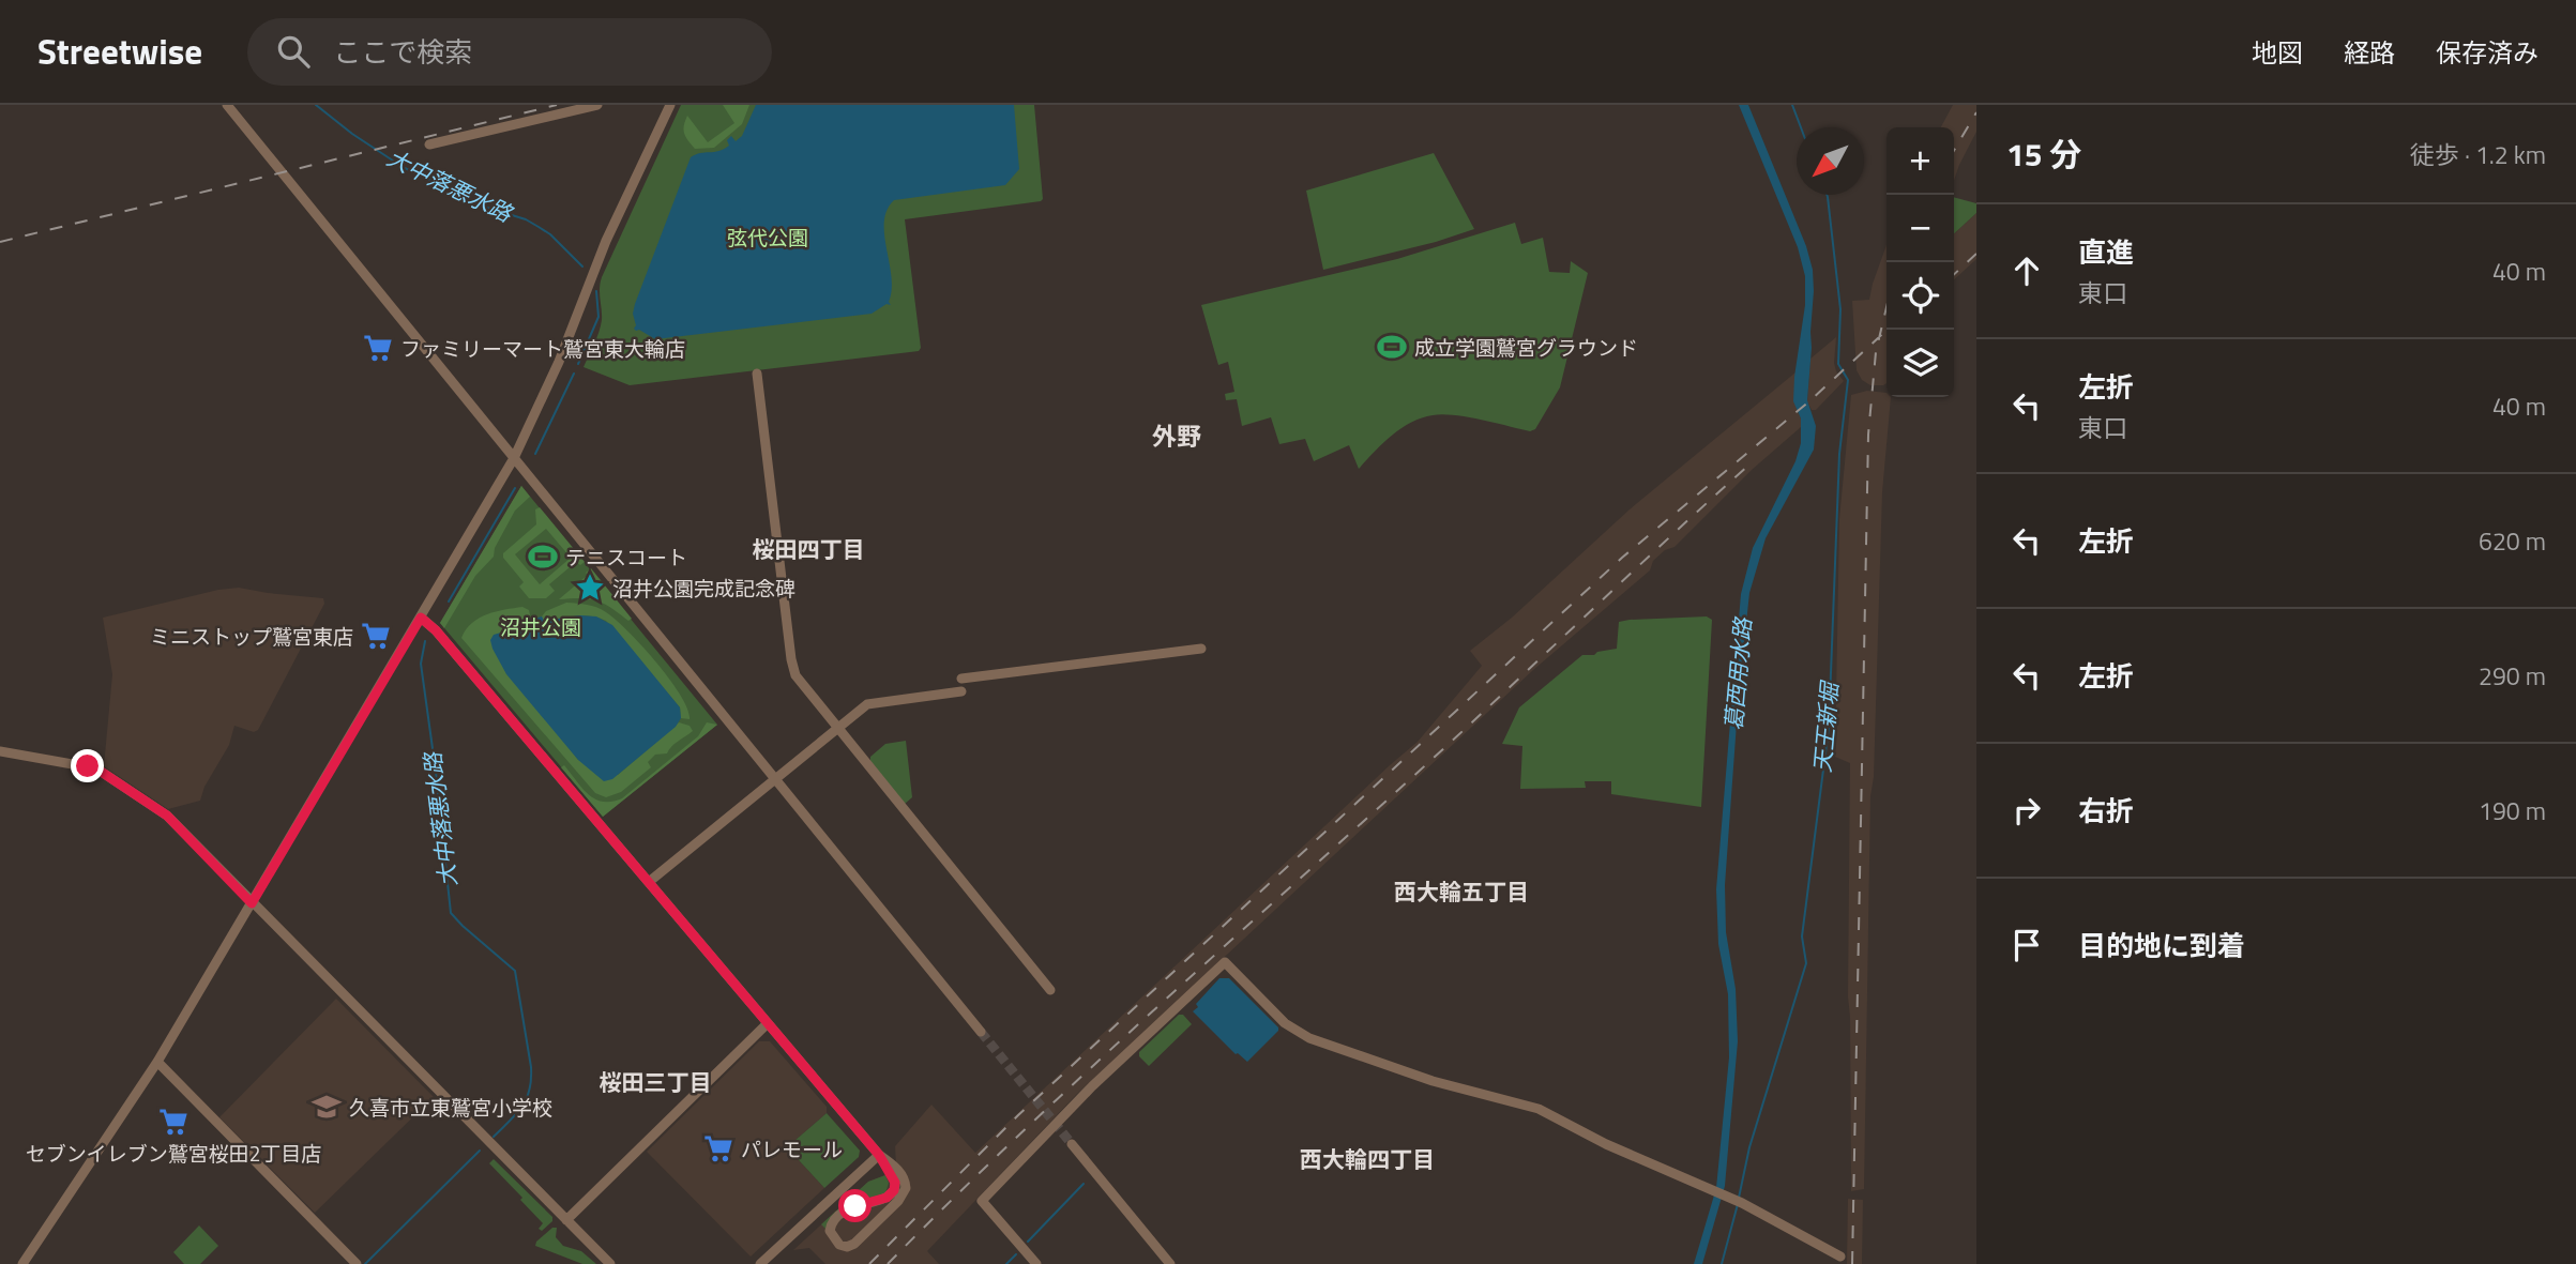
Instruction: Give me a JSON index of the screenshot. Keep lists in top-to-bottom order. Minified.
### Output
{"districts":["外野","桜田四丁目","西大輪五丁目","桜田三丁目","西大輪四丁目"],"water":["大中落悪水路","葛西用水路","天王新堀"],"parks":["弦代公園","沼井公園"],"places":{"sports":["成立学園鷲宮グラウンド","テニスコート"],"supermarket":["ファミリーマート鷲宮東大輪店","ミニストップ鷲宮東店","セブンイレブン鷲宮桜田2丁目店","パレモール"],"place":["沼井公園完成記念碑"],"school or university":["久喜市立東鷲宮小学校"]},"north":"bottom left","page":{"header":"Streetwise","search":"ここで検索","nav":["地図","経路","保存済み"],"heading":["15 分","徒歩 · 1.2 km"],"map_buttons":["+","−"],"list":[["直進","東口","40 m"],["左折","東口","40 m"],["左折","620 m"],["左折","290 m"],["右折","190 m"],"目的地に到着"]}}
